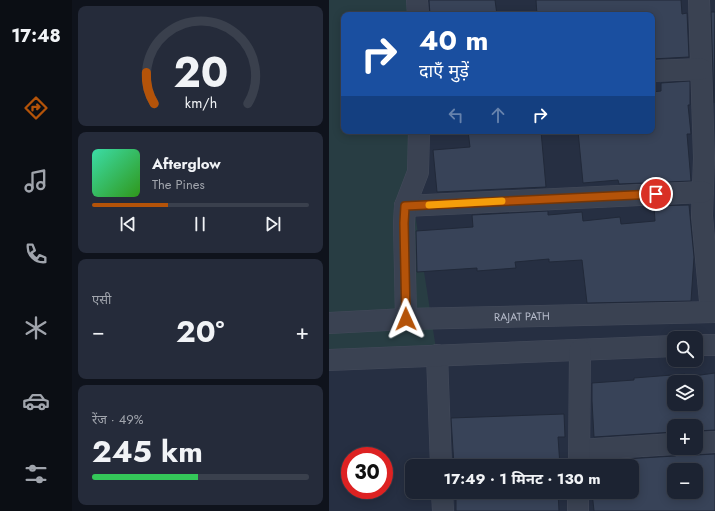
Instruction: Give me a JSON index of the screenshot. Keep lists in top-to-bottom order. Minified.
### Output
{"streets":{"street":["RAJAT PATH"]},"page":{"tabs":"17:48","turn":["40 m","दाएँ मुड़ें"],"song":["Afterglow","The Pines"],"tile":["एसी",["रेंज · 49%","245 km"]],"heat":["−","20°","+"],"map_buttons":["+","−"],"limit":"30","trip":"17:49 · 1 मिनट · 130 m","gauge":["20","km/h"]}}
